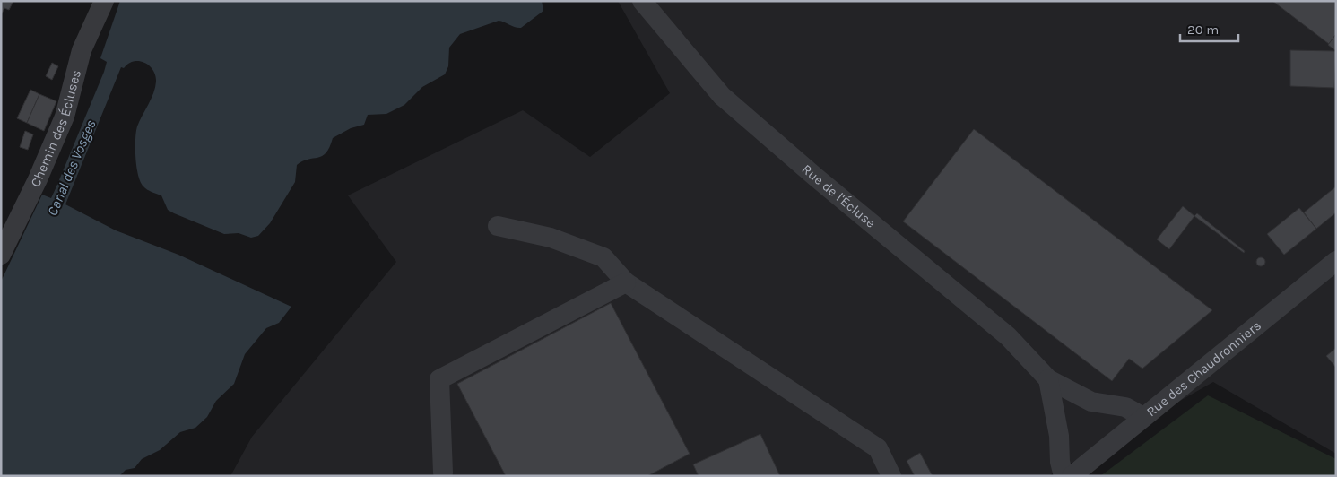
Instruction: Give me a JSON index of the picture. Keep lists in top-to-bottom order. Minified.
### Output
{"streets":{"street":["Chemin des Écluses","Rue de l'Écluse","Rue des Chaudronniers"]},"crossings":[["Rue de l'Écluse","Rue des Chaudronniers"]],"water":["Canal des Vosges"],"scale_bar":"20 m"}
